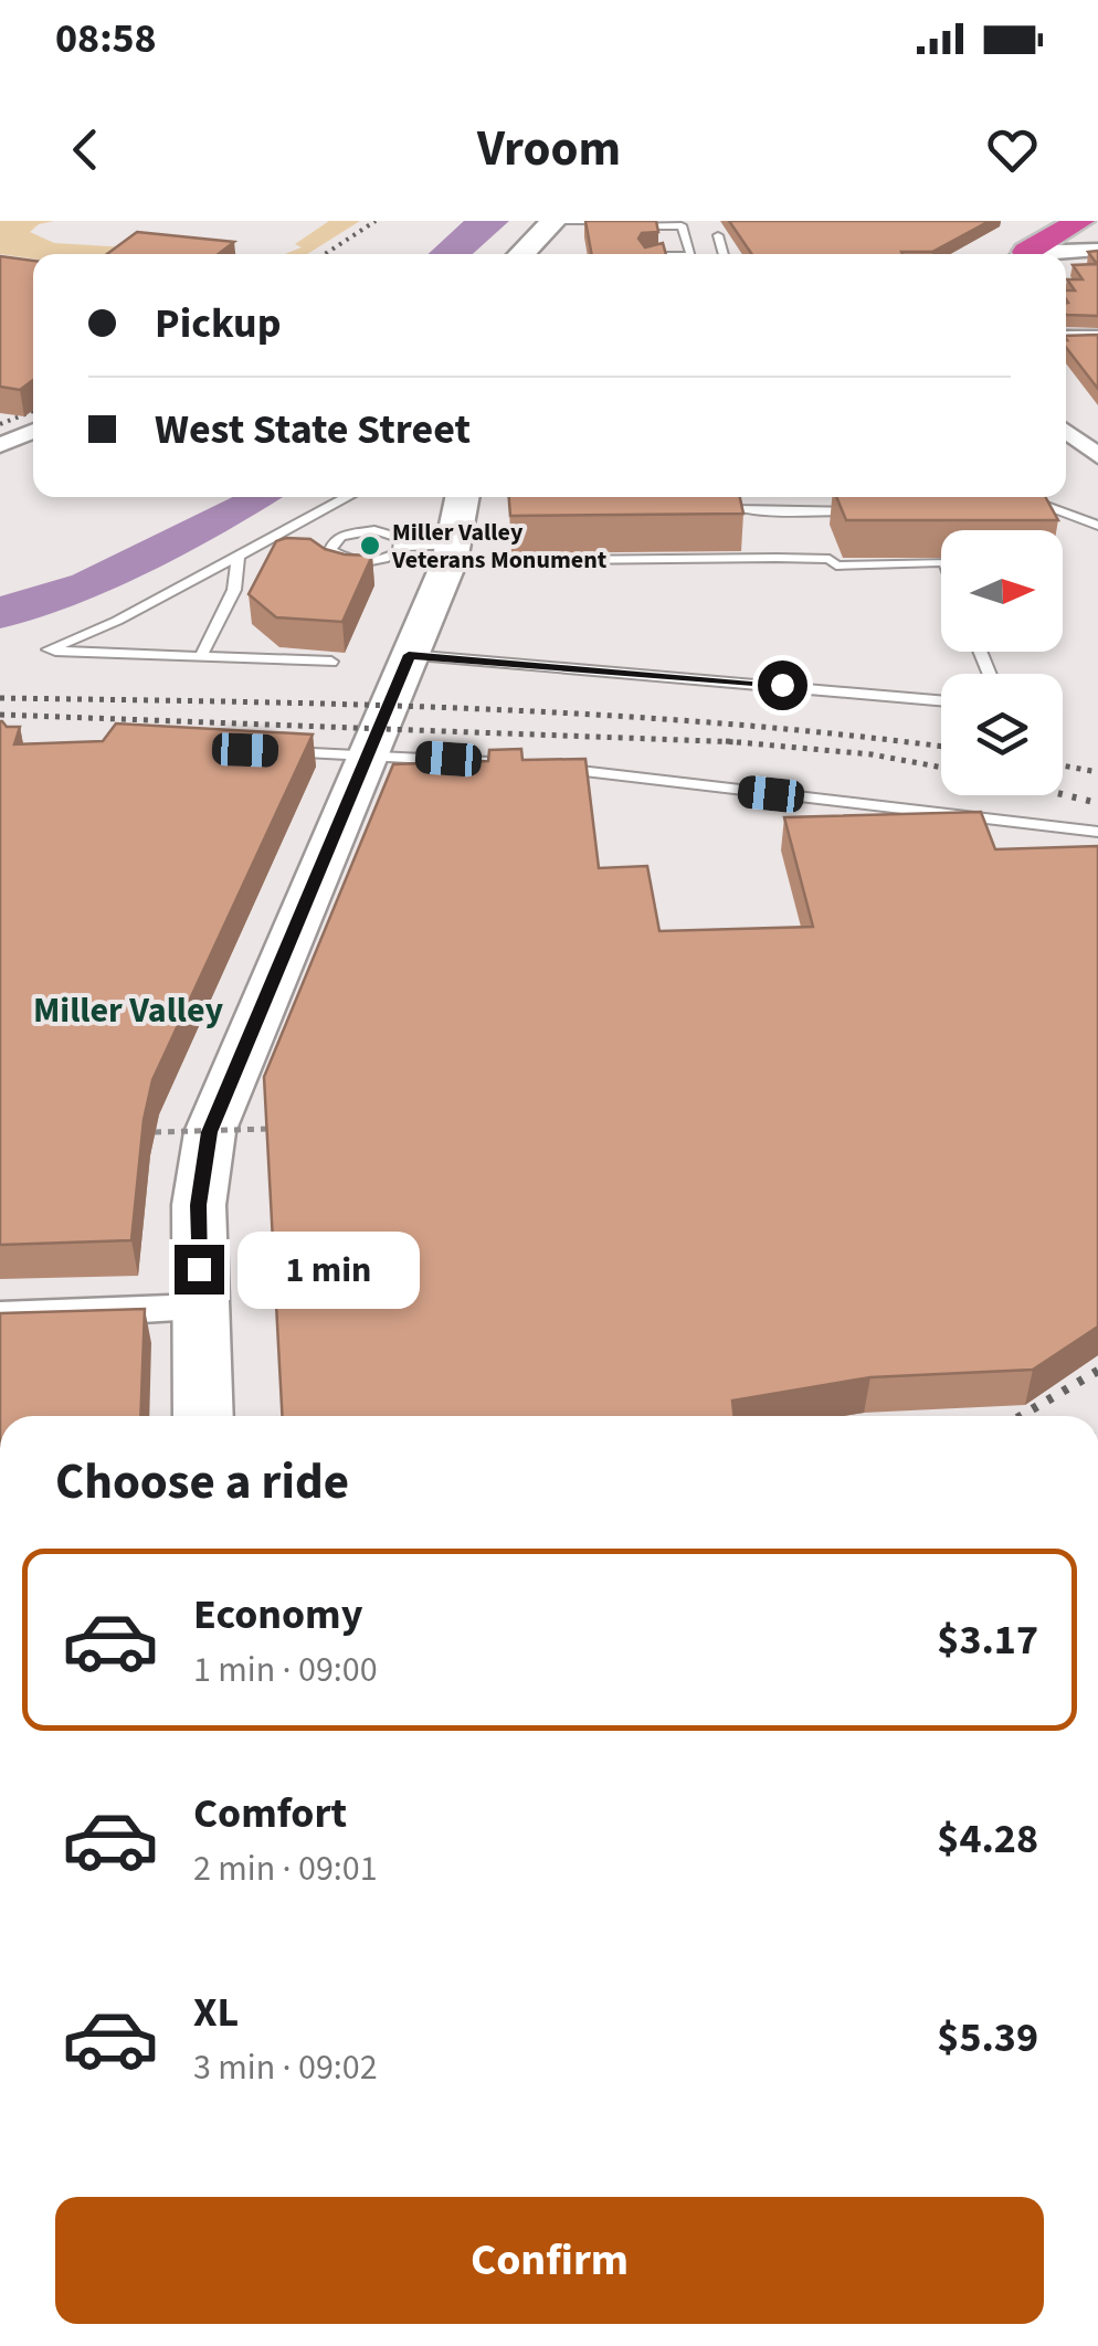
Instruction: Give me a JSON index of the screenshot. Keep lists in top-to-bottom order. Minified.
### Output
{"districts":["Miller Valley"],"places":["Miller Valley Veterans Monument"],"north":"right","page":{"status":"08:58","header":"Vroom","banner":["Pickup","West State Street"],"bubble":"1 min","heading":"Choose a ride","list":[{"name":"Economy","note":"1 min · 09:00","value":"$3.17"},{"name":"Comfort","note":"2 min · 09:01","value":"$4.28"},{"name":"XL","note":"3 min · 09:02","value":"$5.39"}],"buttons":"Confirm"}}
